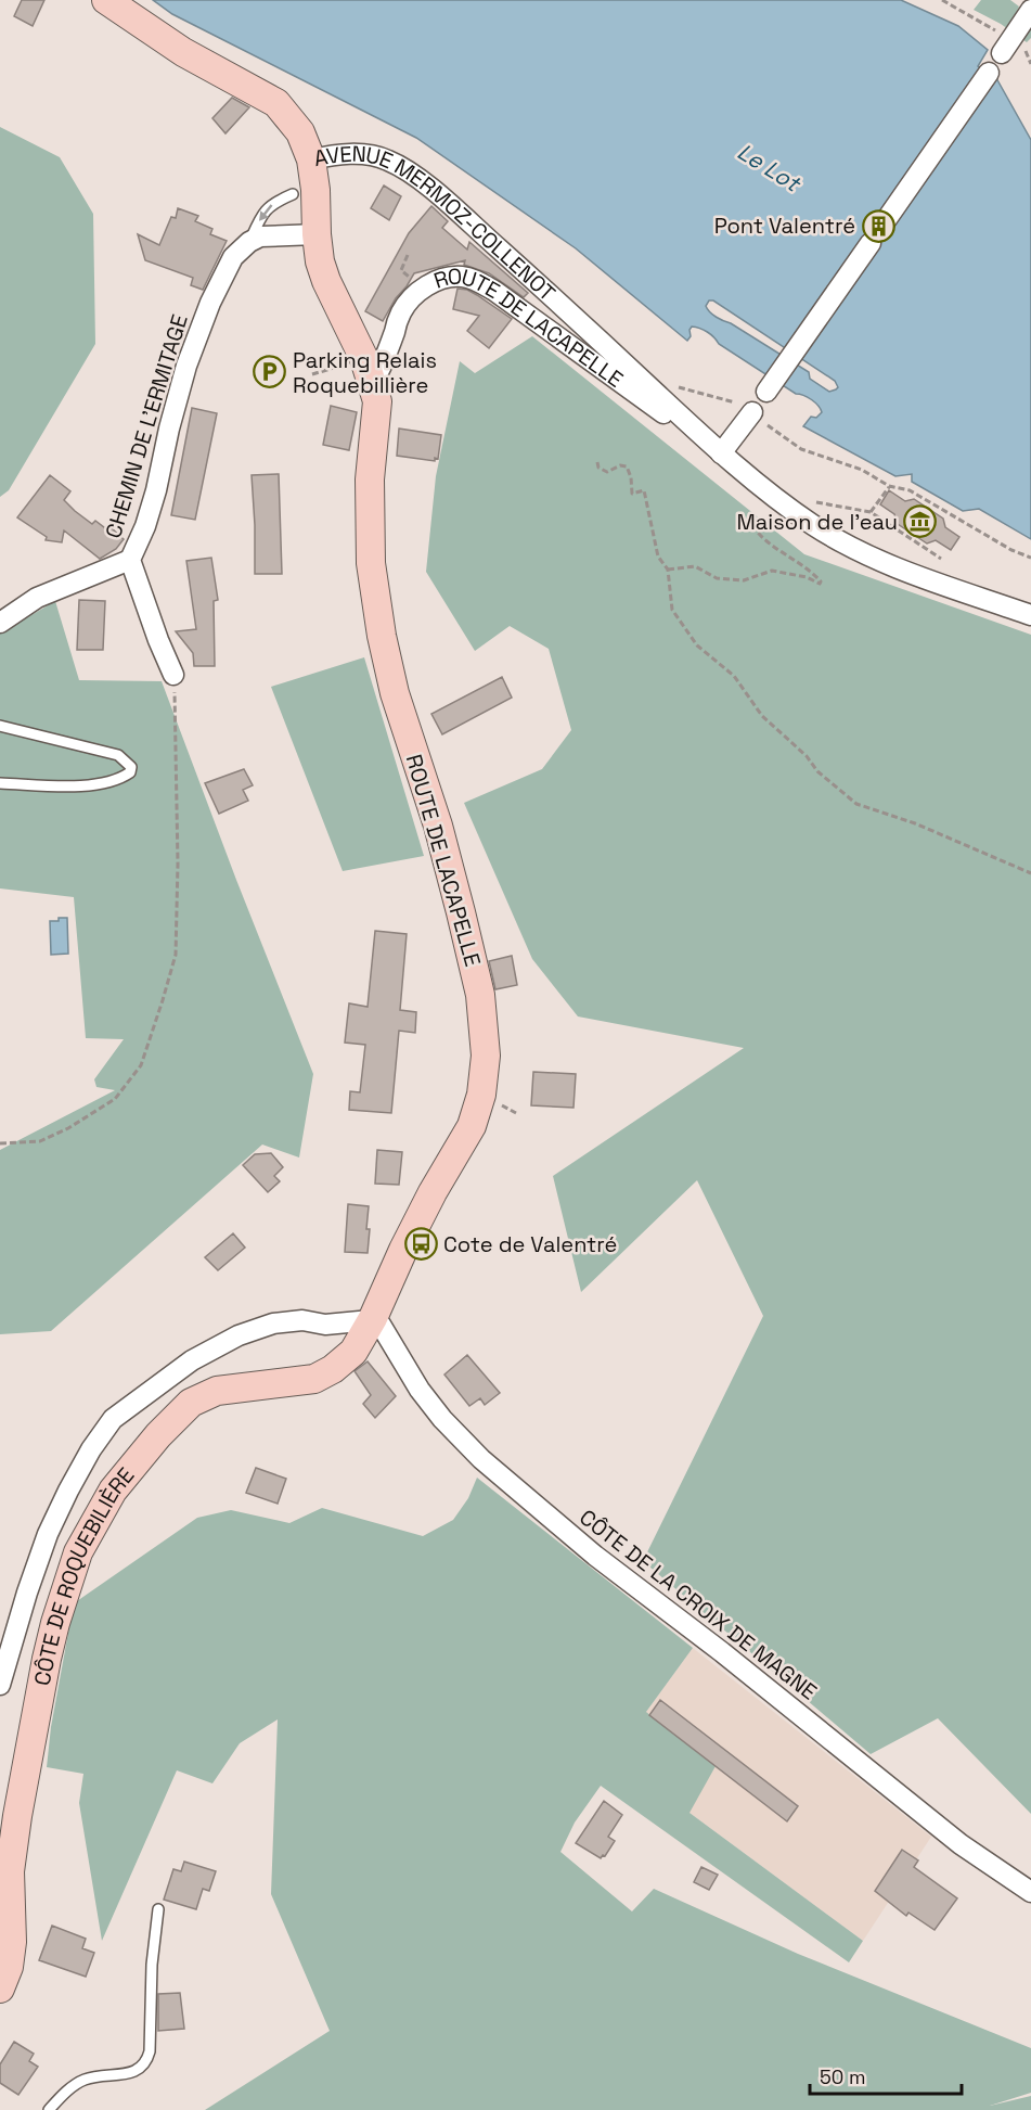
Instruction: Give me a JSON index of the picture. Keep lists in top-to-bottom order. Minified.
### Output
{"streets":{"street":["AVENUE MERMOZ-COLLENOT","ROUTE DE LACAPELLE","CHEMIN DE L'ERMITAGE","CÔTE DE ROQUEBILIÈRE","CÔTE DE LA CROIX DE MAGNE"]},"crossings":[["AVENUE MERMOZ-COLLENOT","ROUTE DE LACAPELLE"],["ROUTE DE LACAPELLE","CÔTE DE ROQUEBILIÈRE"],["ROUTE DE LACAPELLE","CÔTE DE LA CROIX DE MAGNE"],["CÔTE DE ROQUEBILIÈRE","CÔTE DE LA CROIX DE MAGNE"]],"water":["Le Lot"],"places":{"building":["Pont Valentré"],"parking":["Parking Relais Roquebillière"],"museum":["Maison de l'eau"],"bus stop":["Cote de Valentré"]},"scale_bar":"50 m"}
